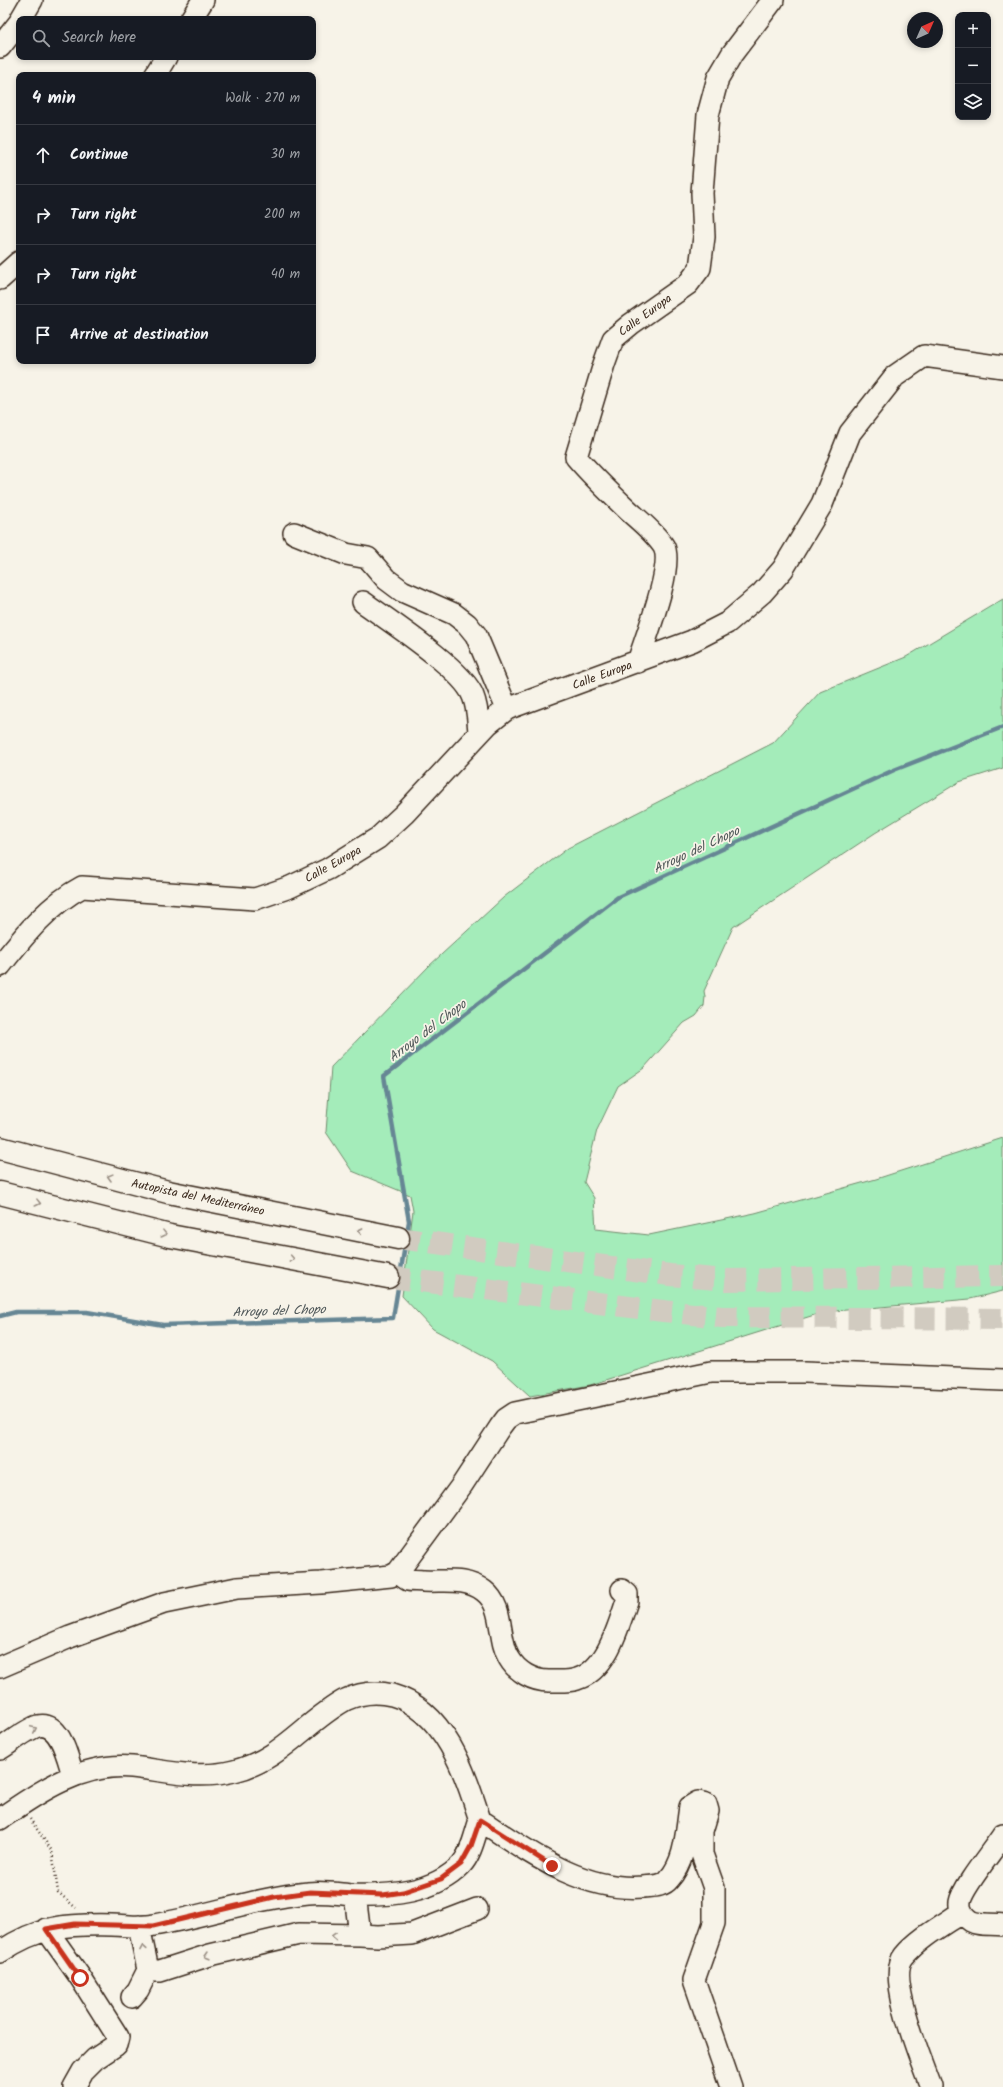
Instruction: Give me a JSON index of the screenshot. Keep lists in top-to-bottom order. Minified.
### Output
{"streets":{"highway":["Autopista del Mediterráneo"],"street":["Calle Europa"]},"water":["Arroyo del Chopo"],"north":"top right","page":{"map_buttons":["+","−"],"search":"Search here","heading":["4 min","Walk · 270 m"],"list":[["Continue","30 m"],["Turn right","200 m"],["Turn right","40 m"],"Arrive at destination"]}}
